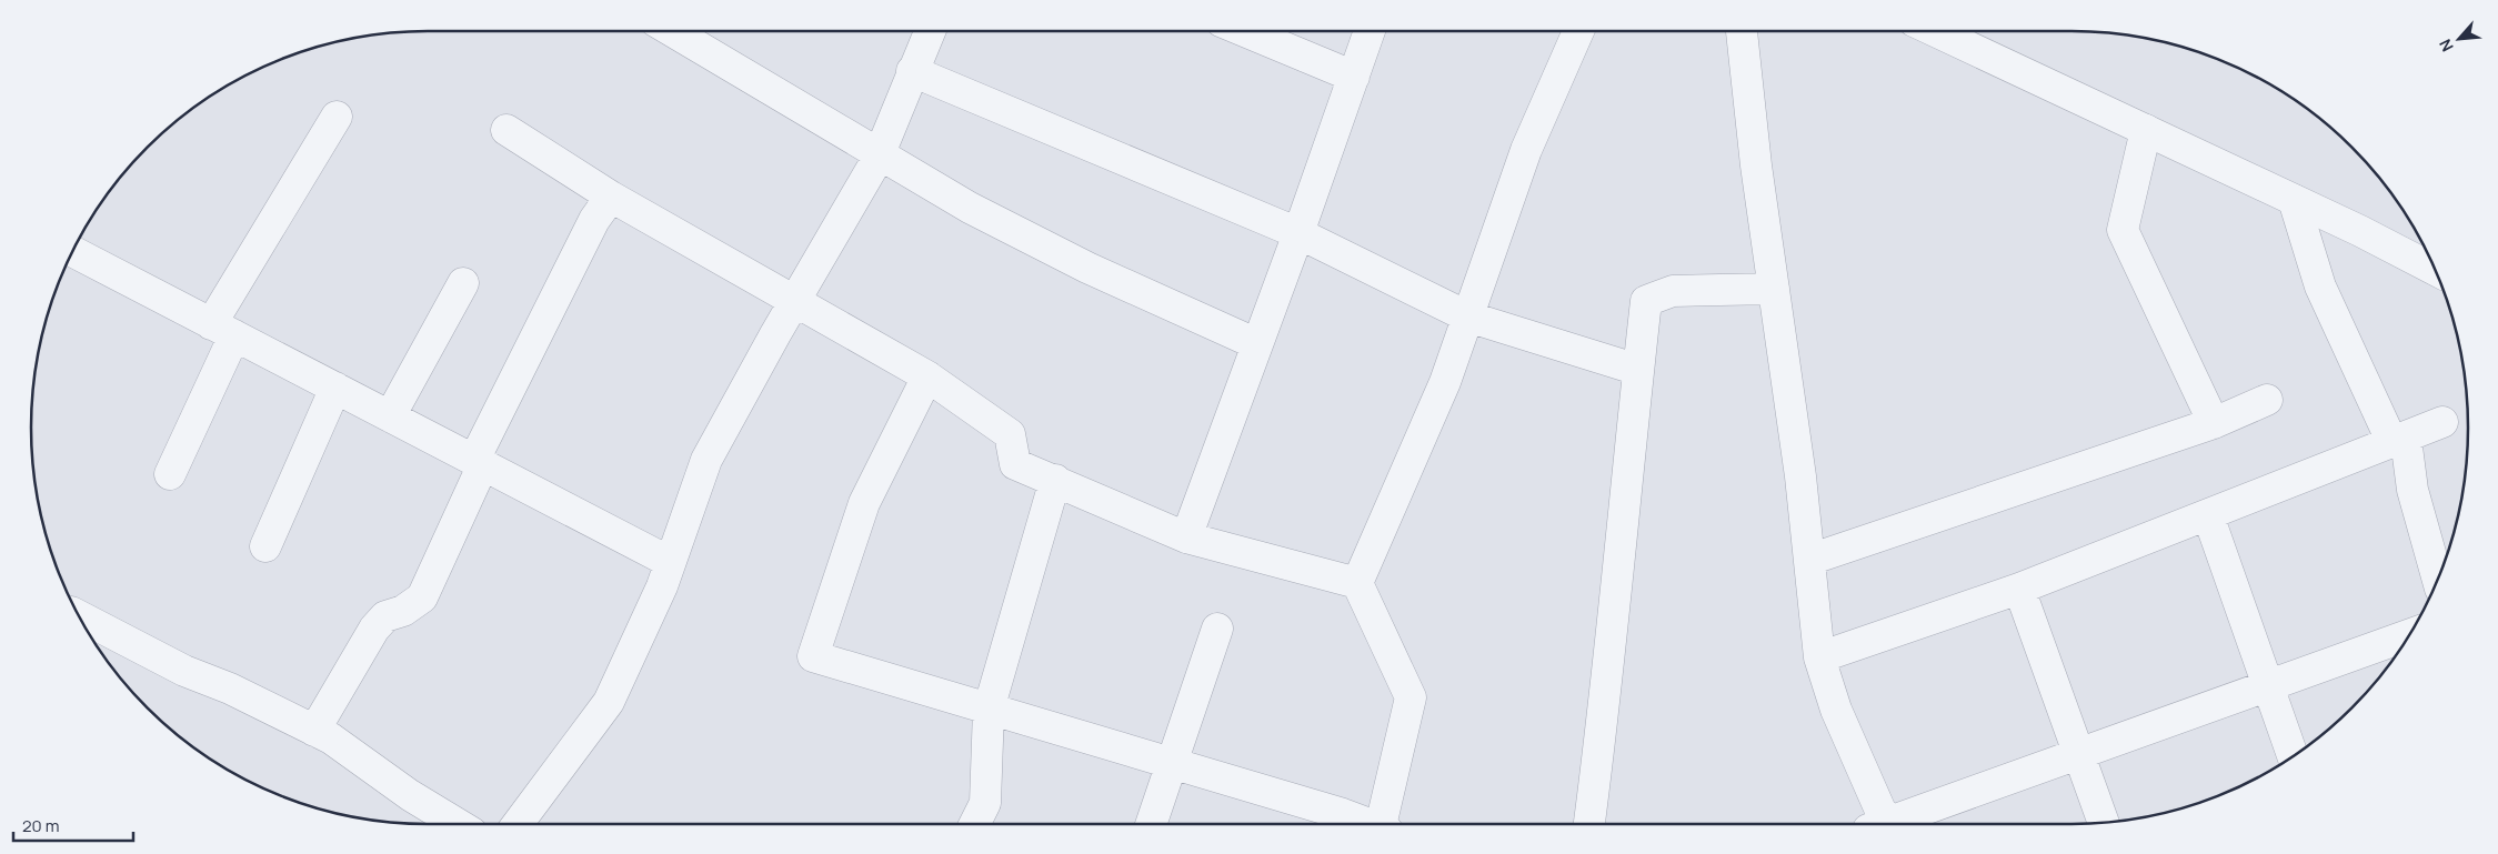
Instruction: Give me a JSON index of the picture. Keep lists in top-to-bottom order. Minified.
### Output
{"scale_bar":"20 m","north":"bottom left"}
